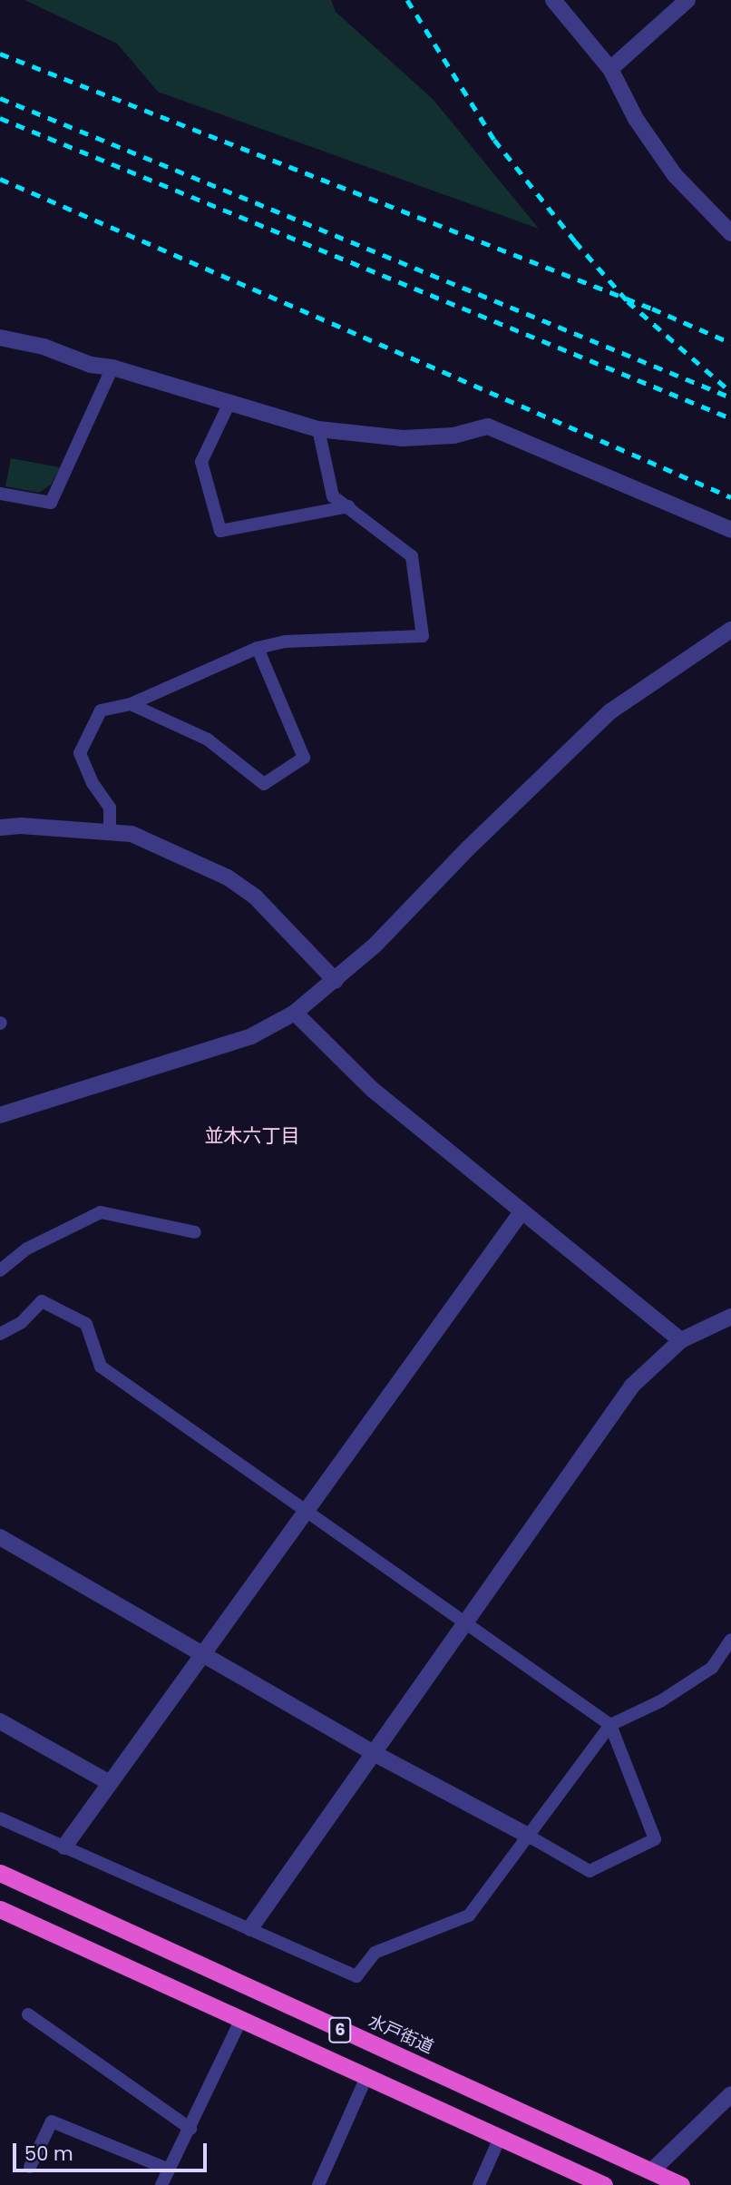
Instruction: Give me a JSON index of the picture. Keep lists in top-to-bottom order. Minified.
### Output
{"streets":{"highway":["6","水戸街道"]},"districts":["並木六丁目"],"scale_bar":"50 m"}
